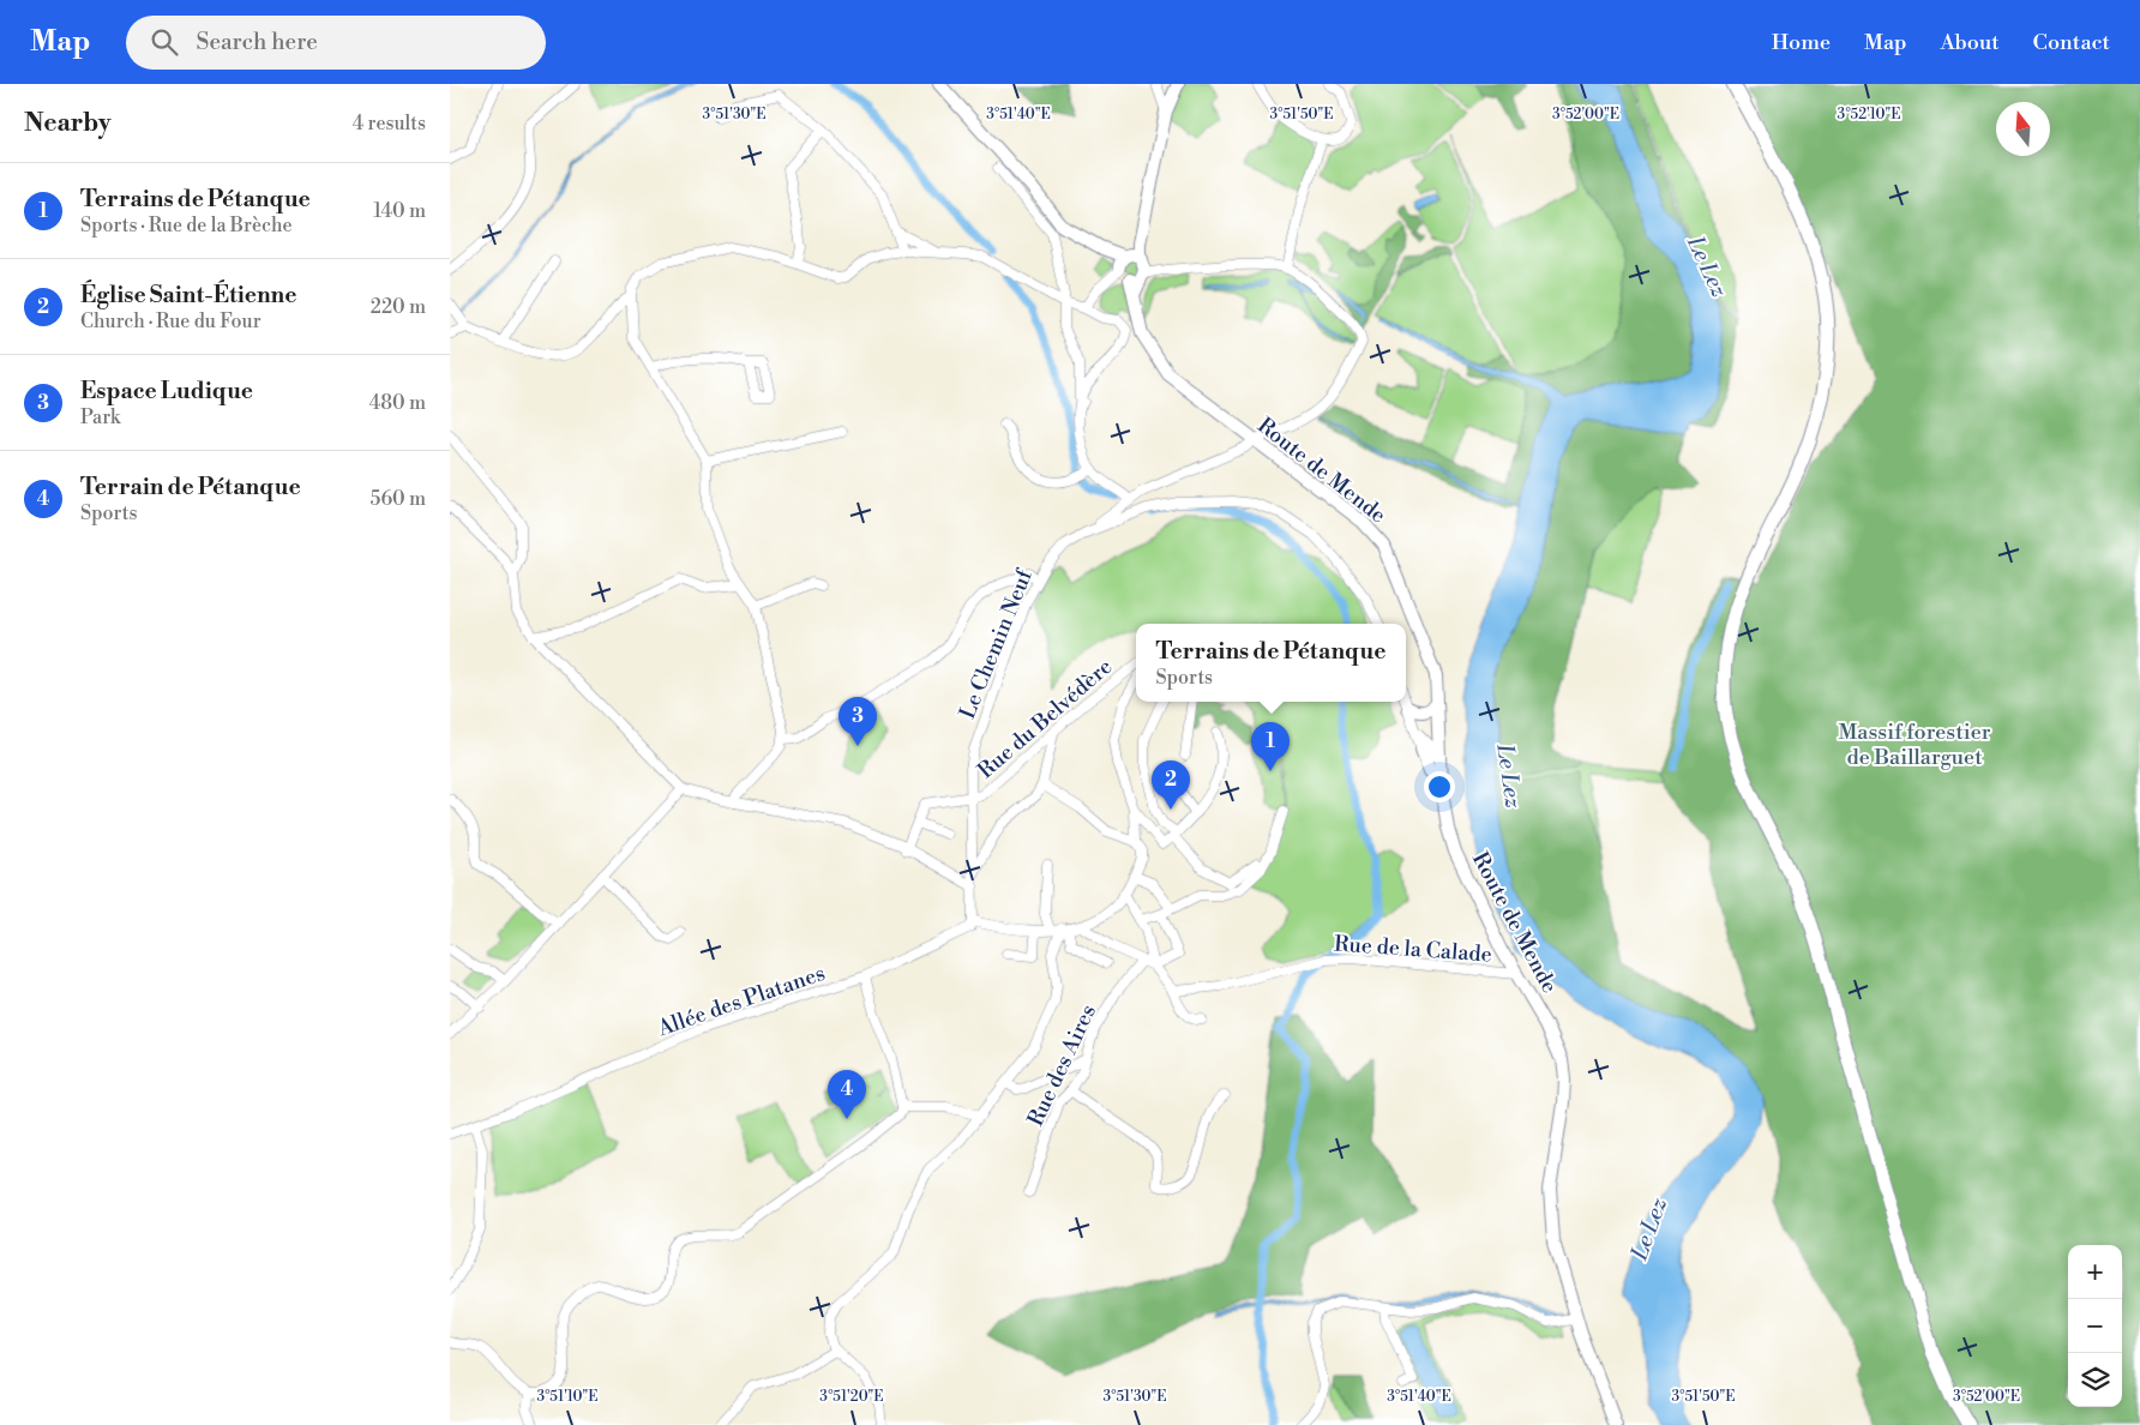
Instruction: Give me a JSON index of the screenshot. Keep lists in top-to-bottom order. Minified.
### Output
{"streets":{"street":["Route de Mende","Le Chemin Neuf","Rue du Belvédère","Rue de la Calade","Allée des Platanes","Rue des Aires"]},"crossings":[["Route de Mende","Rue de la Calade"],["Le Chemin Neuf","Rue du Belvédère"],["Le Chemin Neuf","Allée des Platanes"]],"water":["Le Lez"],"parks":["Massif forestier de Baillarguet"],"north":"top","page":{"header":"Map","search":"Search here","nav":["Home","Map","About","Contact"],"heading":["Nearby","4 results"],"list":[{"mark":"1","name":"Terrains de Pétanque","note":"Sports · Rue de la Brèche","value":"140 m"},{"mark":"2","name":"Église Saint-Étienne","note":"Church · Rue du Four","value":"220 m"},{"mark":"3","name":"Espace Ludique","note":"Park","value":"480 m"},{"mark":"4","name":"Terrain de Pétanque","note":"Sports","value":"560 m"}],"popup":["Terrains de Pétanque","Sports"],"pins":["3","1","2","4"],"map_buttons":["+","−"]},"coordinates":["3°51'30\"E","3°51'40\"E","3°51'50\"E","3°52'00\"E","3°52'10\"E","3°51'10\"E","3°51'20\"E"]}
